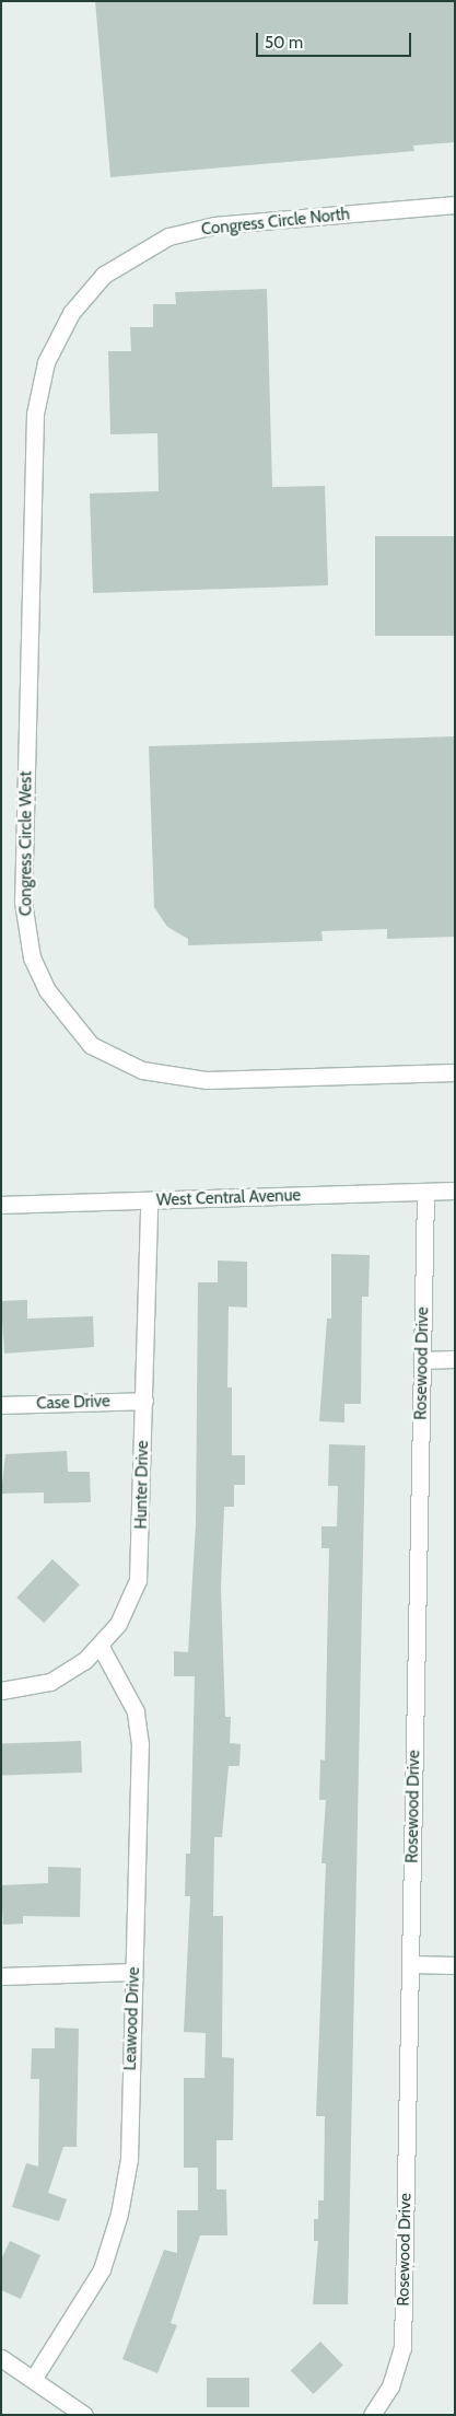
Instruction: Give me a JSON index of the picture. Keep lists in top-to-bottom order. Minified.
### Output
{"streets":{"street":["Congress Circle North","Congress Circle West","West Central Avenue","Rosewood Drive","Case Drive","Hunter Drive","Leawood Drive"]},"crossings":[["Congress Circle North","Congress Circle West"],["West Central Avenue","Rosewood Drive"],["West Central Avenue","Hunter Drive"],["Case Drive","Hunter Drive"],["Hunter Drive","Leawood Drive"]],"scale_bar":"50 m"}
